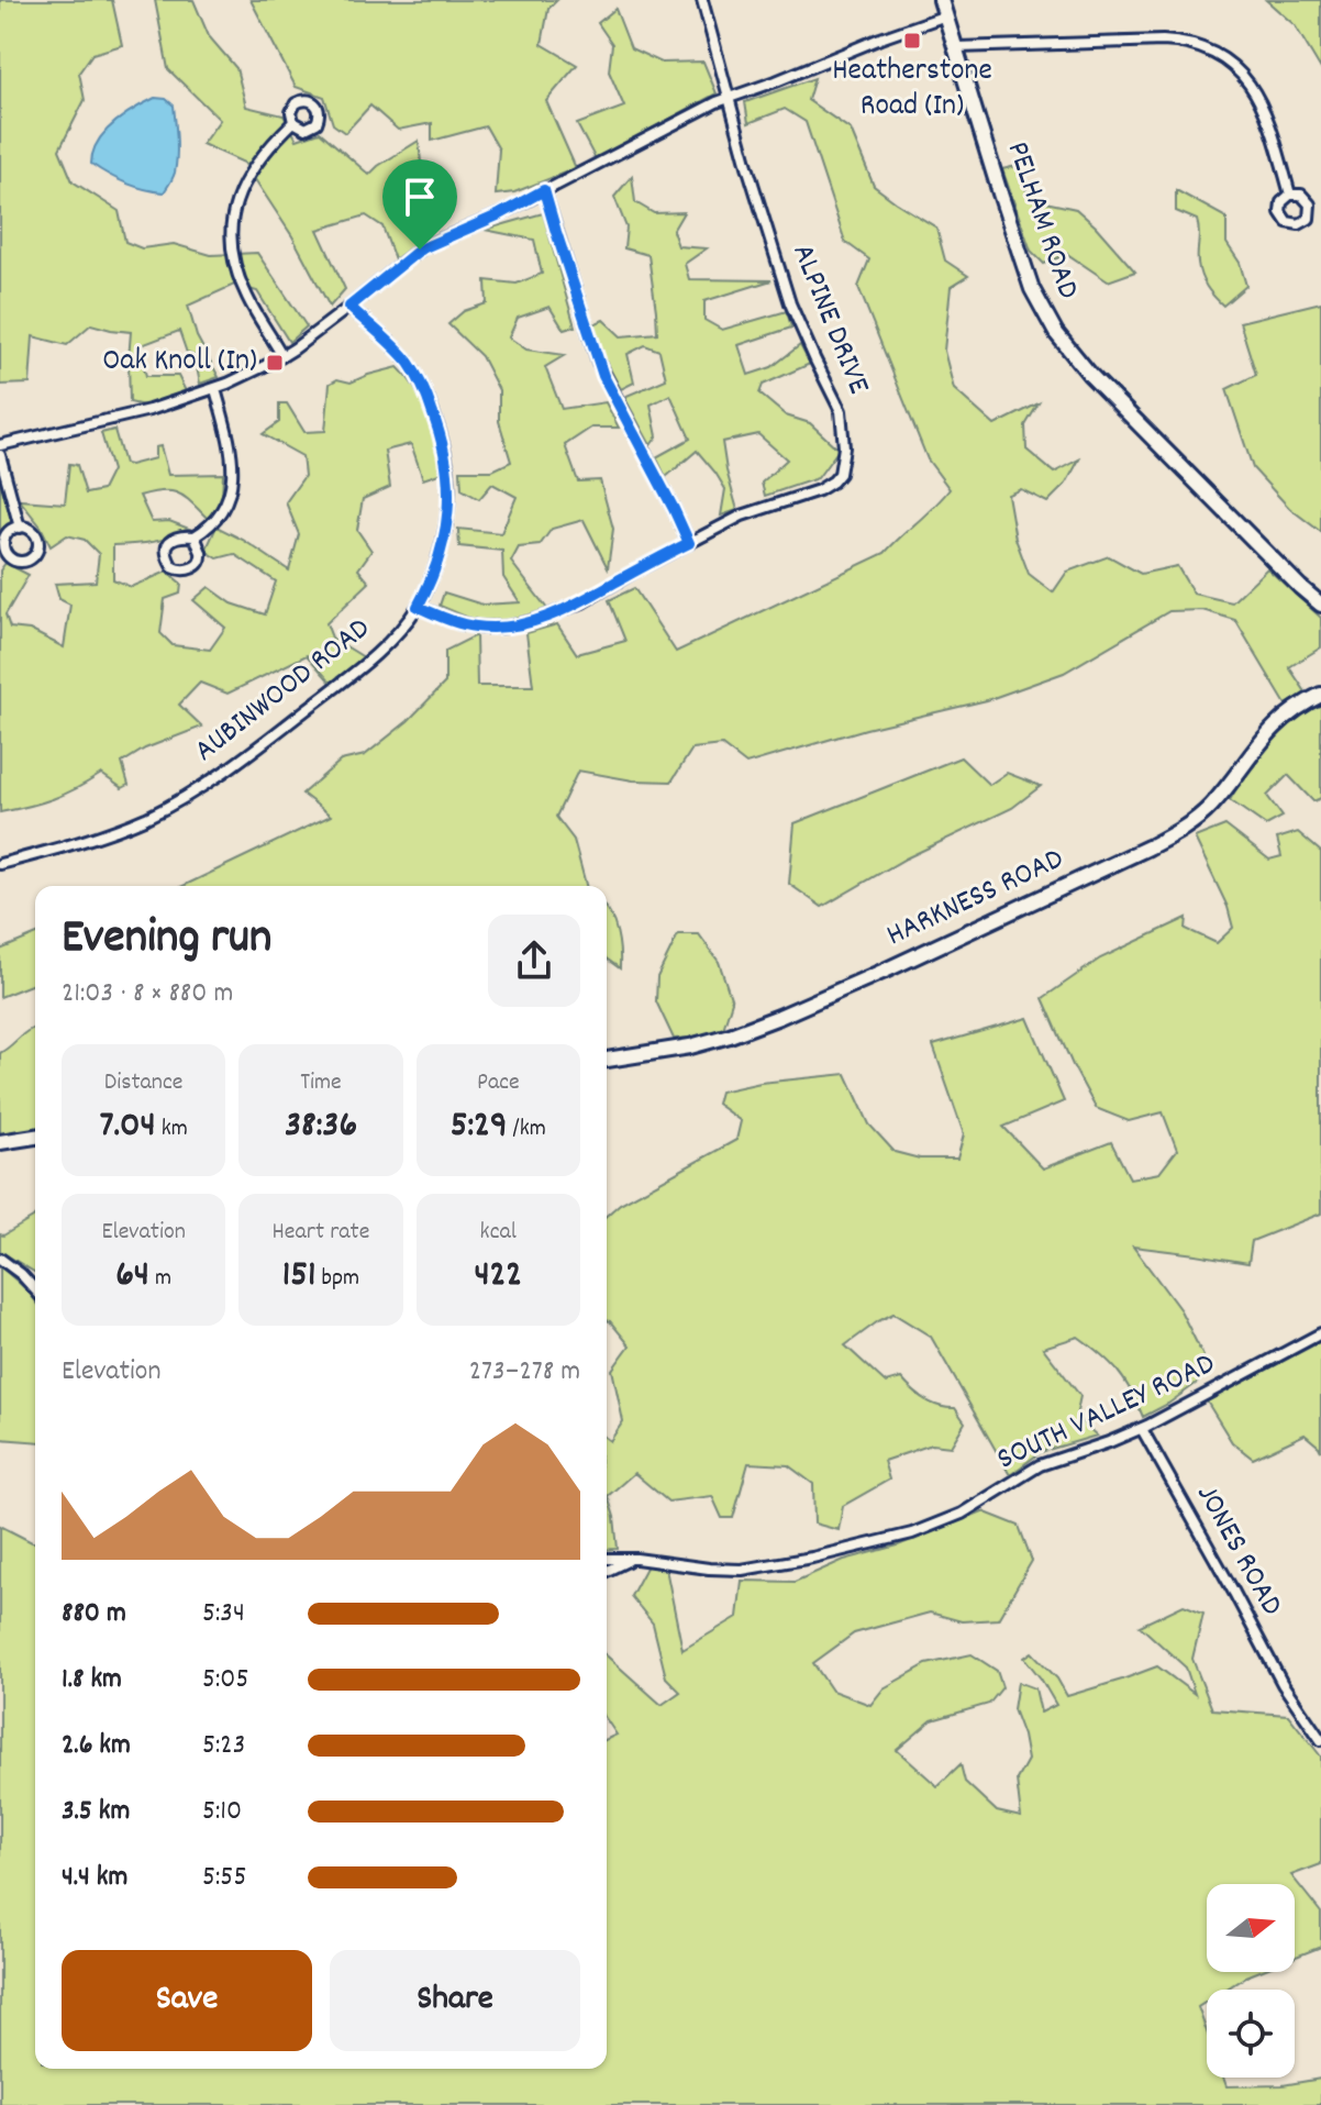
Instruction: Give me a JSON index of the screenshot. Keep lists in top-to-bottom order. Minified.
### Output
{"streets":{"main road":["PELHAM ROAD","HARKNESS ROAD"],"street":["ALPINE DRIVE","AUBINWOOD ROAD","SOUTH VALLEY ROAD","JONES ROAD"]},"crossings":[["ALPINE DRIVE","AUBINWOOD ROAD"],["SOUTH VALLEY ROAD","JONES ROAD"]],"places":{"transit":["Heatherstone Road (In)","Oak Knoll (In)"]},"north":"right","page":{"heading":["Evening run","21:03 · 8 × 880 m"],"stats":[["Distance","7.04 km"],["Time","38:36"],["Pace","5:29 /km"],["Elevation","64 m"],["Heart rate","151 bpm"],["kcal","422"]],"chart":["Elevation","273–278 m"],"list":[{"name":"880 m","note":"5:34"},{"name":"1.8 km","note":"5:05"},{"name":"2.6 km","note":"5:23"},{"name":"3.5 km","note":"5:10"},{"name":"4.4 km","note":"5:55"}],"buttons":["Save","Share"]}}
